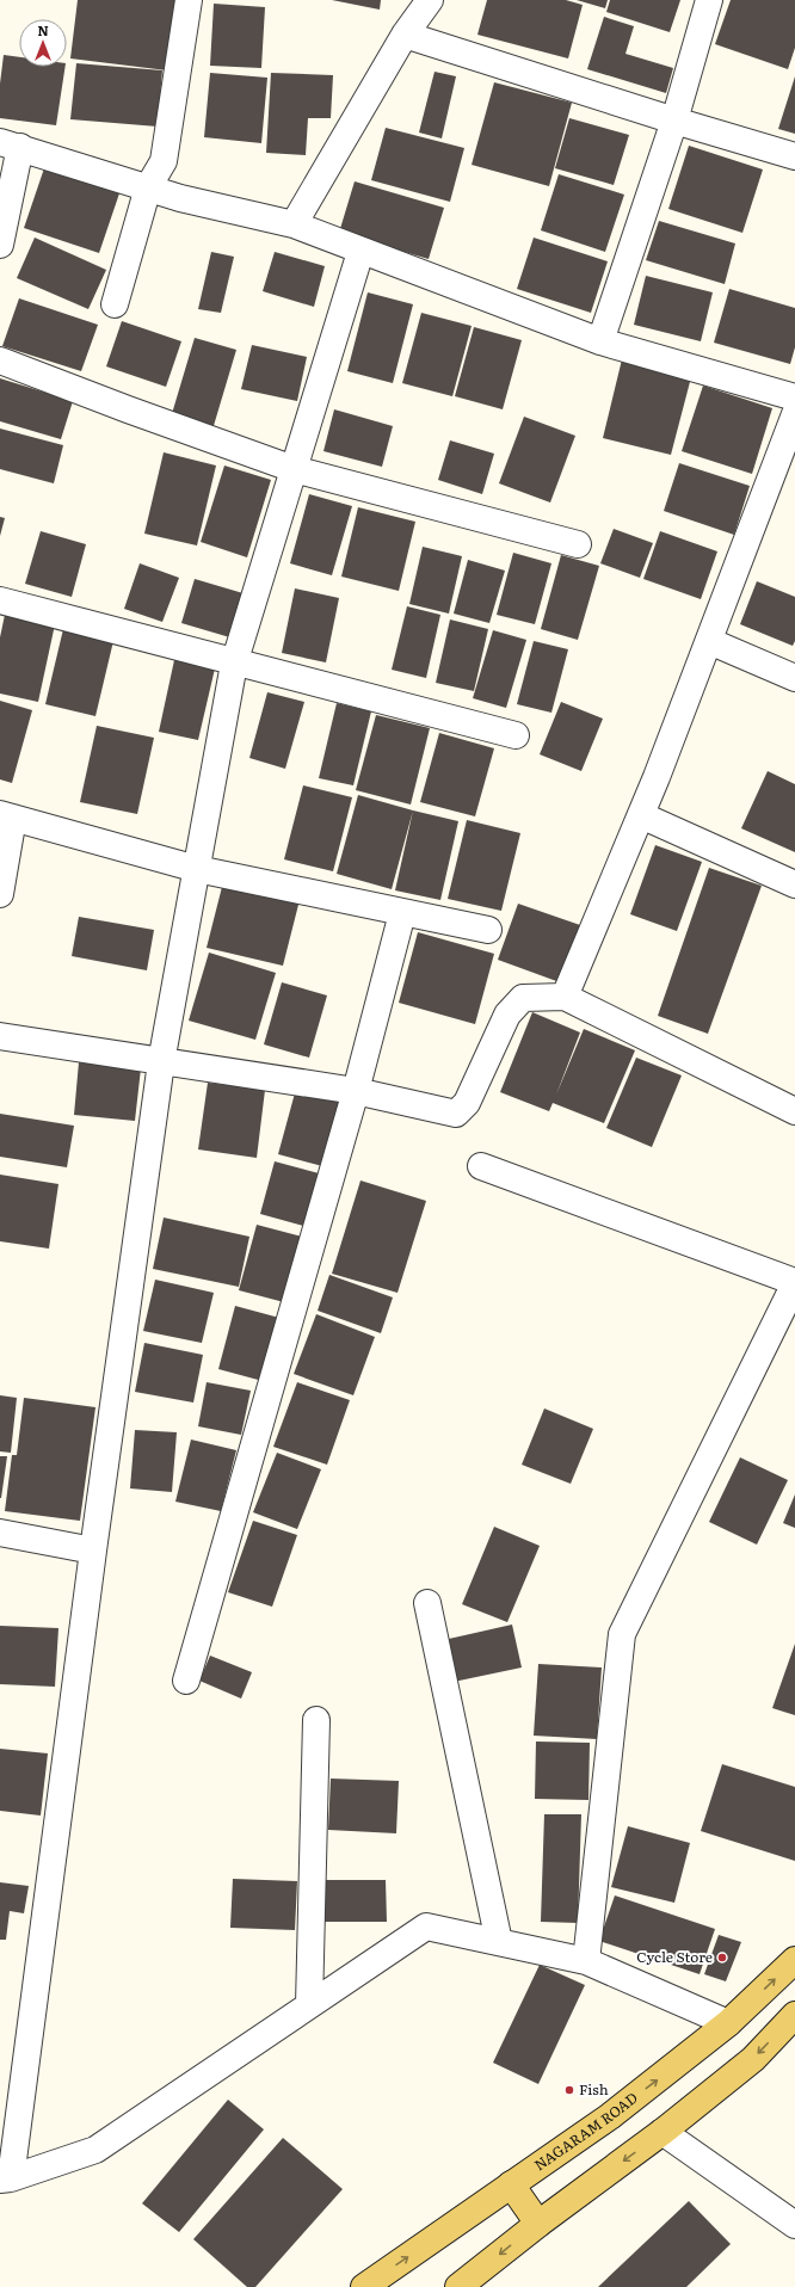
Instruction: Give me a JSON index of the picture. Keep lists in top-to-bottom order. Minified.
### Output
{"streets":{"main road":["NAGARAM ROAD"]},"places":["Cycle Store","Fish"],"north":"top"}
